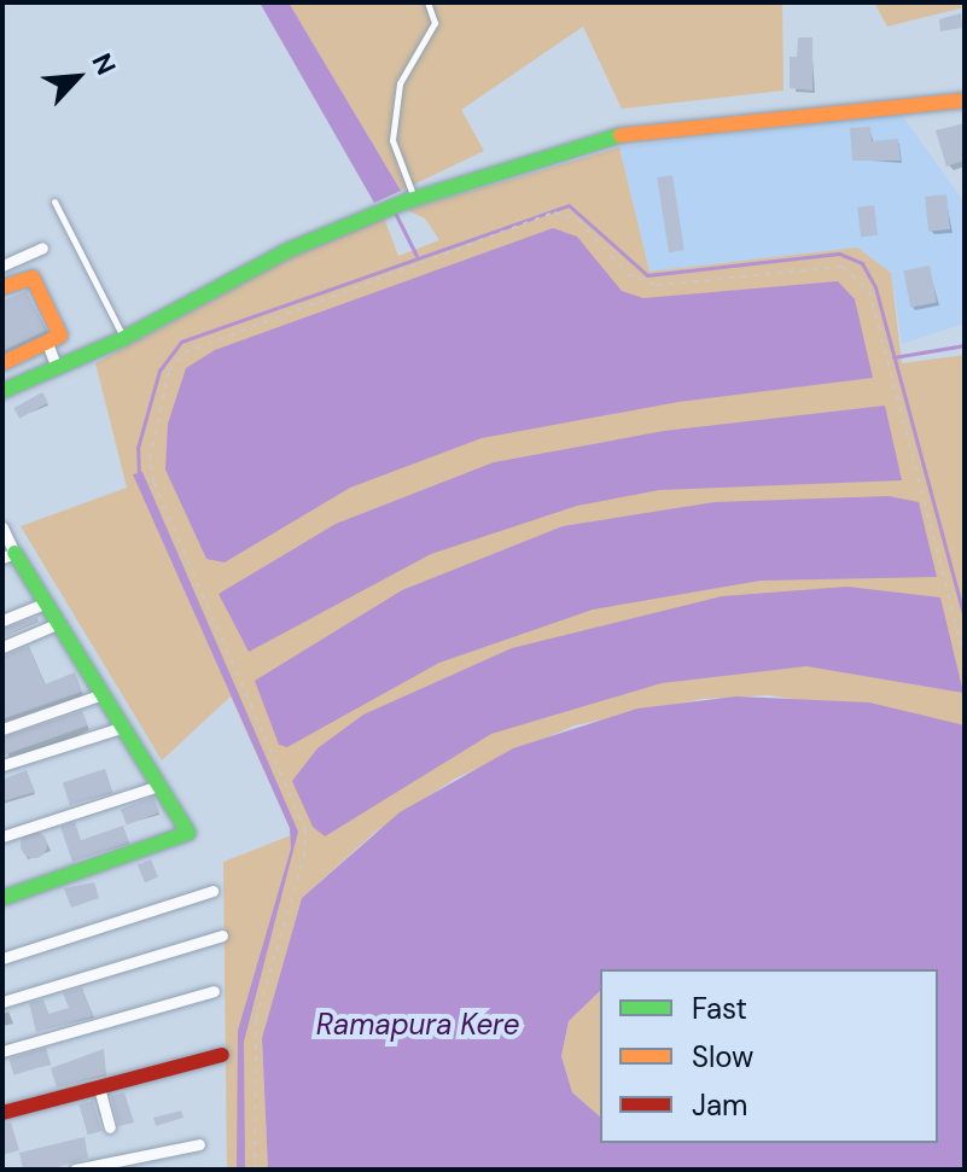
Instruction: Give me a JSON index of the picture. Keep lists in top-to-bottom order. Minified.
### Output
{"water":["Ramapura Kere"],"legend":["Fast","Slow","Jam"],"north":"top right"}
